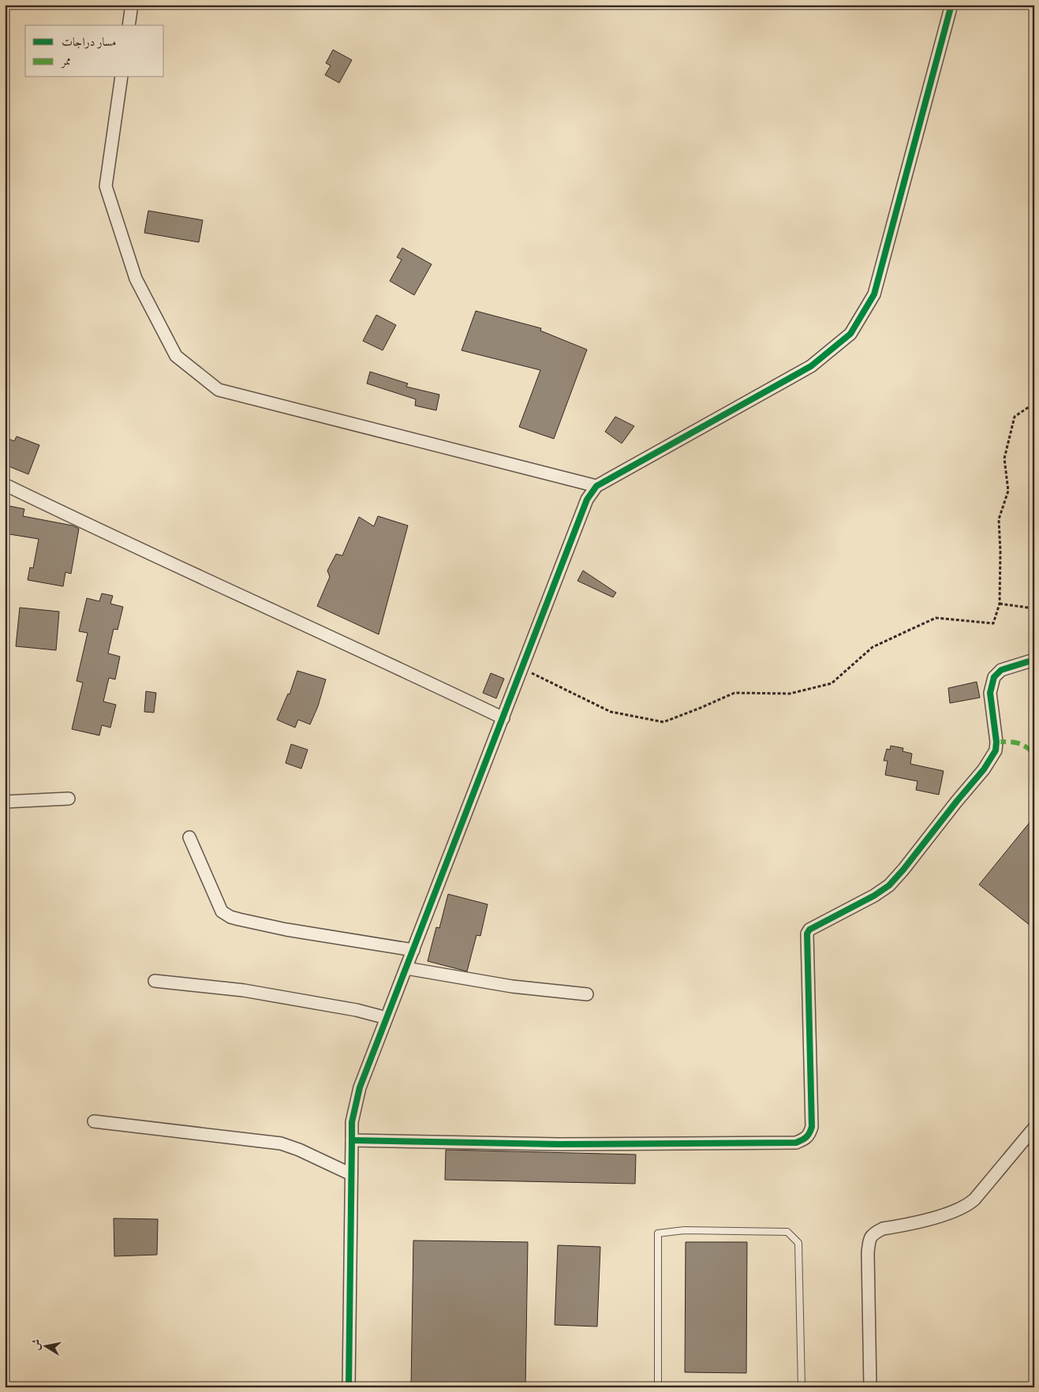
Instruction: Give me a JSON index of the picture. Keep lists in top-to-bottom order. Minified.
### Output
{"legend":["مسار دراجات","ممر"],"north":"left"}
